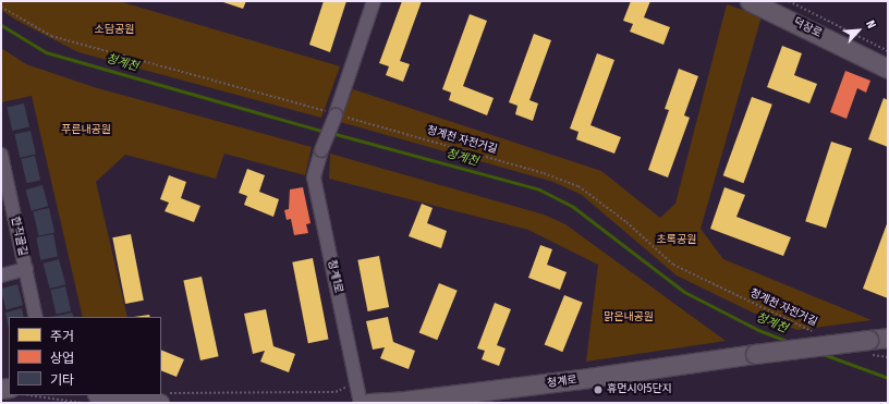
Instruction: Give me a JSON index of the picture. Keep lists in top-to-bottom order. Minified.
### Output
{"streets":{"street":["덕장로","한직골길","청계1로","청계로"],"path":["청계천 자전거길"]},"crossings":[["청계천 자전거길","청계1로"]],"water":["청계천"],"parks":["소담공원","푸른내공원","초록공원","맑은내공원"],"places":["휴먼시아5단지"],"legend":["주거","상업","기타"],"north":"top right"}
